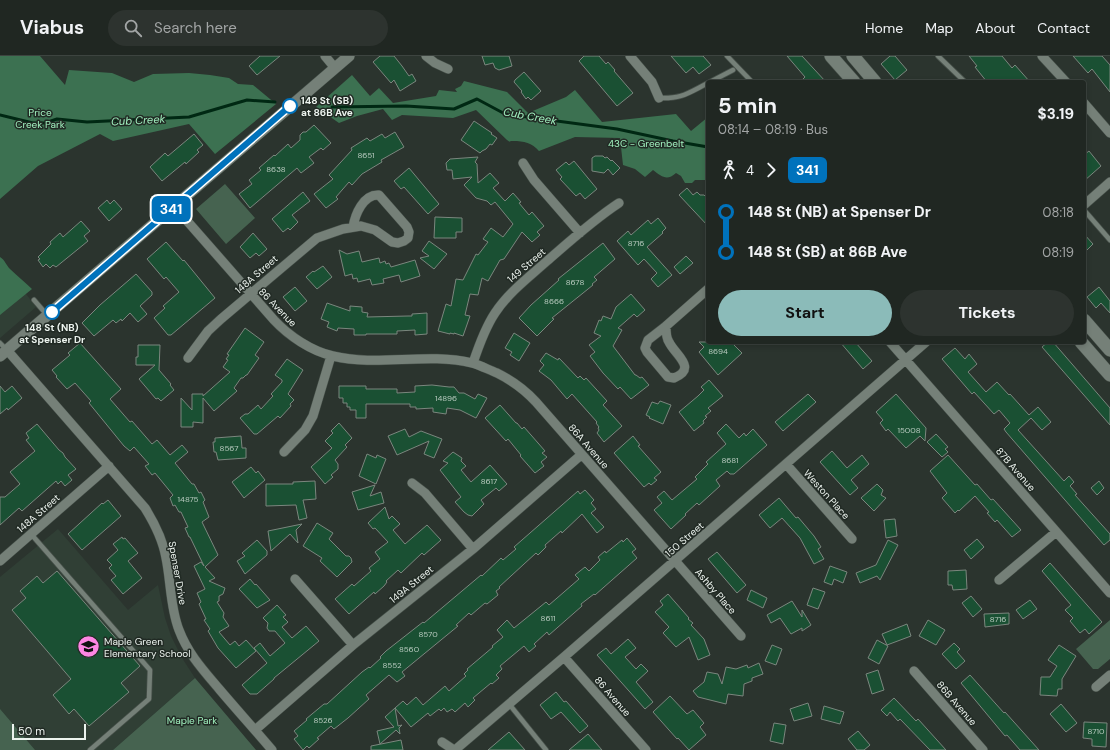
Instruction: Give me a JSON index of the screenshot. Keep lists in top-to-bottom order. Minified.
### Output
{"streets":{"street":["149 Street","148A Street","86 Avenue","86A Avenue","87B Avenue","Weston Place","150 Street","Spenser Drive","149A Street","Ashby Place","86B Avenue"]},"crossings":[["149 Street","86 Avenue"],["149 Street","86A Avenue"],["148A Street","86 Avenue"],["148A Street","Spenser Drive"],["86 Avenue","86A Avenue"],["86 Avenue","150 Street"],["86A Avenue","150 Street"],["86A Avenue","149A Street"],["86A Avenue","Ashby Place"],["87B Avenue","150 Street"],["Weston Place","150 Street"],["150 Street","Ashby Place"],["Spenser Drive","149A Street"]],"water":["Cub Creek"],"parks":["Price Creek Park","43C - Greenbelt","Maple Park"],"places":{"other":["148 St (SB) at 86B Ave","148 St (NB) at Spenser Dr"],"school or university":["Maple Green Elementary School"]},"lines":["bus line 341"],"house_numbers":["8651","8638","8716","8678","8666","8694","14896","15008","8567","8681","8617","14875","8611","8716","8570","8560","8552","8526","8710"],"scale_bar":"50 m","page":{"header":"Viabus","search":"Search here","nav":["Home","Map","About","Contact"],"on_map":"341","heading":["5 min","08:14 – 08:19 · Bus","$3.19"],"legs":["4","341"],"list":[{"name":"148 St (NB) at Spenser Dr","value":"08:18"},{"name":"148 St (SB) at 86B Ave","value":"08:19"}],"buttons":["Start","Tickets"],"scale":"50 m"}}
